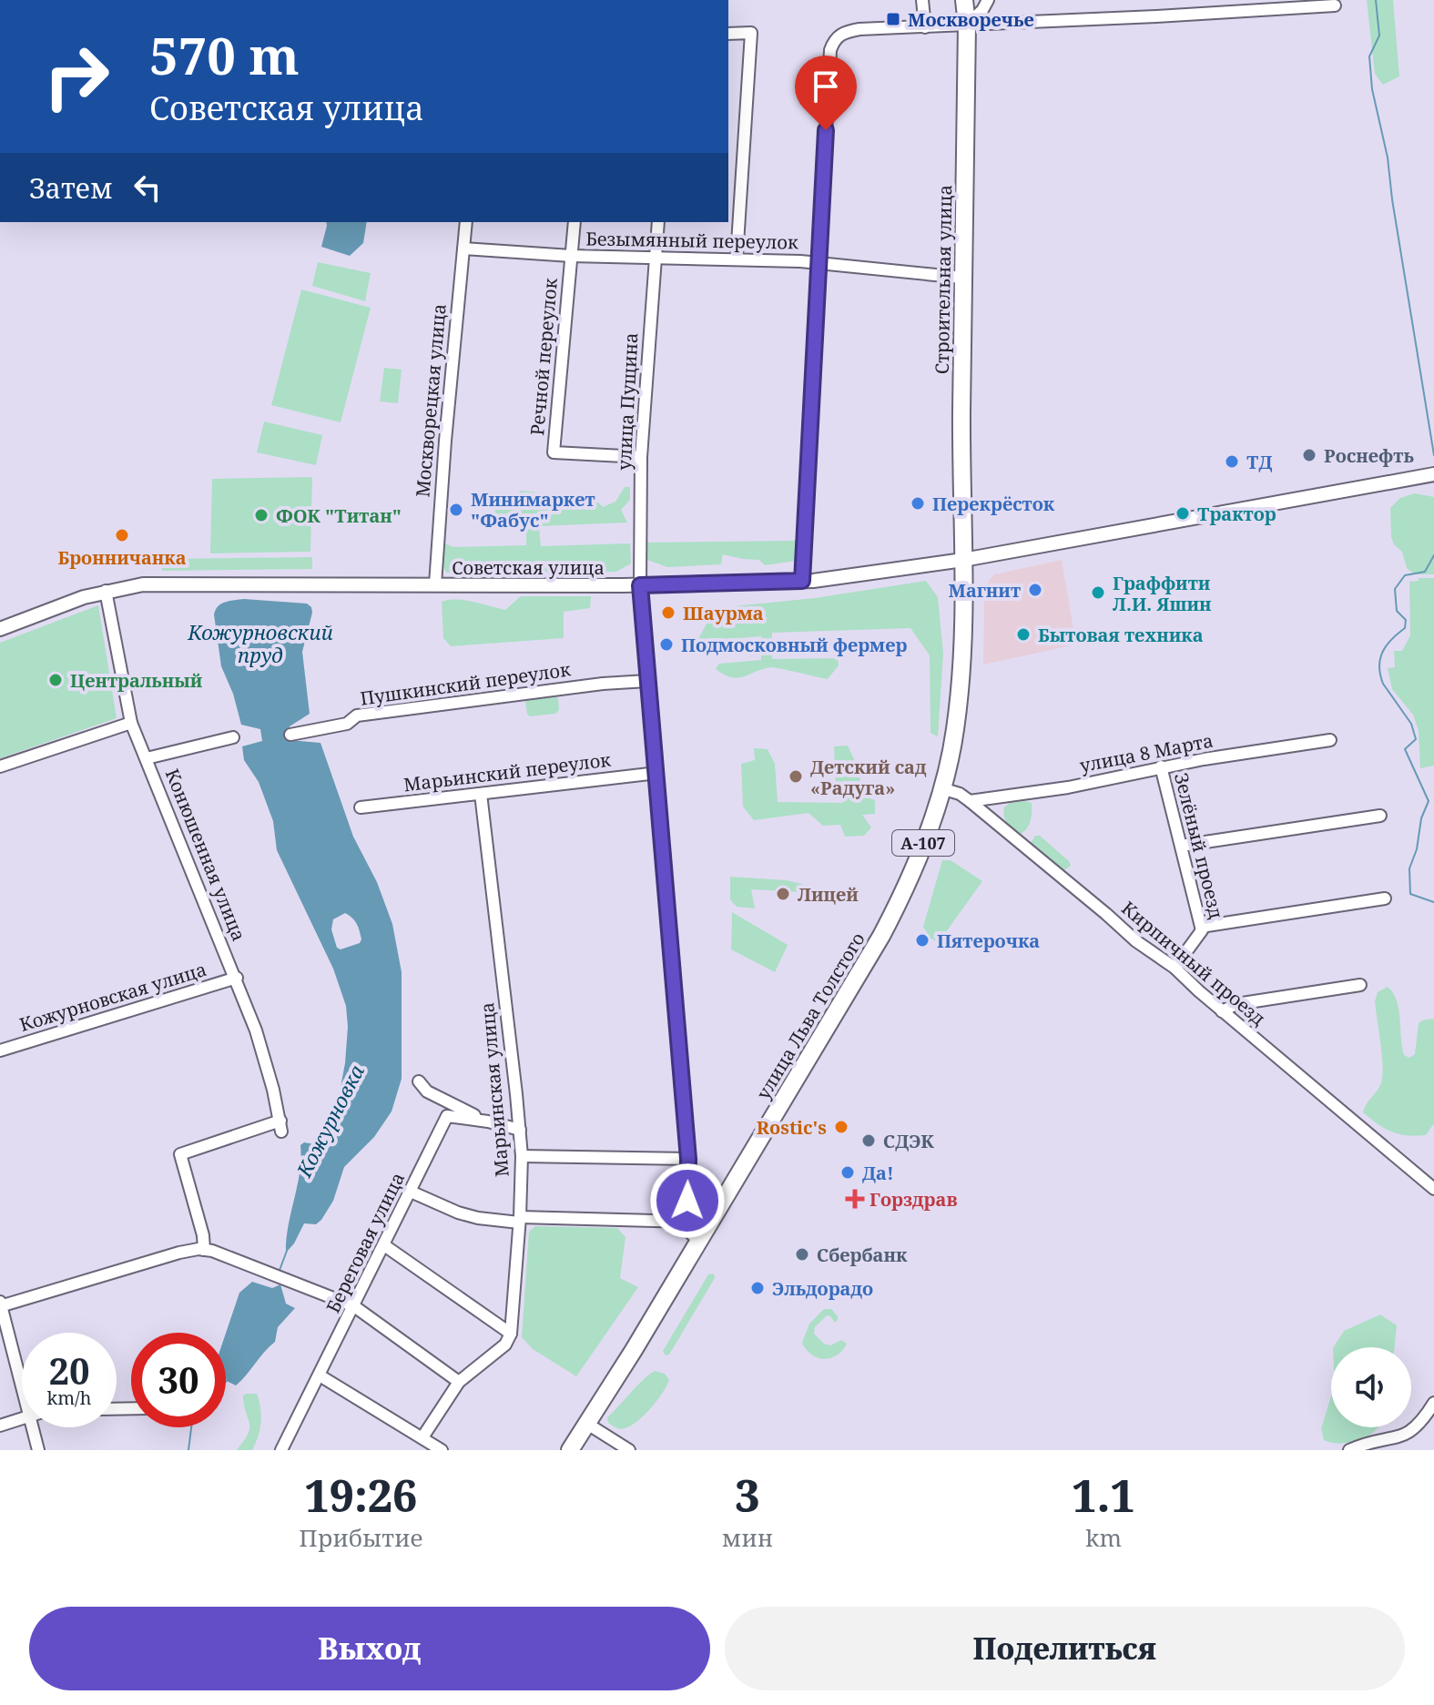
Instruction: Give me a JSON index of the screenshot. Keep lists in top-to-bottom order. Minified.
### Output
{"streets":{"highway":["Строительная улица","А-107","улица Льва Толстого"],"main road":["Советская улица"],"street":["Безымянный переулок","Речной переулок","Москворецкая улица","улица Пущина","Пушкинский переулок","улица 8 Марта","Марьинский переулок","Зелёный проезд","Конюшенная улица","Кирпичный проезд","Кожурновская улица","Марьинская улица","Береговая улица"]},"crossings":[["Безымянный переулок","Строительная улица"],["Безымянный переулок","Речной переулок"],["Безымянный переулок","Москворецкая улица"],["Безымянный переулок","улица Пущина"],["Строительная улица","Советская улица"],["Строительная улица","улица Льва Толстого"],["Речной переулок","улица Пущина"],["Москворецкая улица","Советская улица"],["улица Пущина","Советская улица"],["улица Пущина","Пушкинский переулок"],["улица Пущина","Марьинский переулок"],["Советская улица","Конюшенная улица"],["Советская улица","улица Льва Толстого"],["улица 8 Марта","Зелёный проезд"],["улица 8 Марта","Кирпичный проезд"],["Марьинский переулок","Марьинская улица"],["Зелёный проезд","Кирпичный проезд"],["Конюшенная улица","Кожурновская улица"],["Кирпичный проезд","улица Льва Толстого"],["Марьинская улица","Береговая улица"]],"water":["Кожурновский пруд","Кожурновка"],"places":{"transit":["Москворечье"],"other":["Роснефть","ТД","Перекрёсток","Минимаркет \"Фабус\"","Трактор","ФОК \"Титан\"","Бронничанка","Магнит","Граффити Л.И. Яшин","Шаурма","Бытовая техника","Подмосковный фермер","Центральный","Детский сад «Радуга»","Лицей","Пятерочка","Rostic's","СДЭК","Да!","Сбербанк","Эльдорадо"],"health":["Горздрав"]},"page":{"turn":["570 m","Советская улица"],"then":"Затем","speed":"20 km/h","limit":"30","eta":["19:26","Прибытие","3","мин","1.1","km"],"buttons":["Выход","Поделиться"]}}
